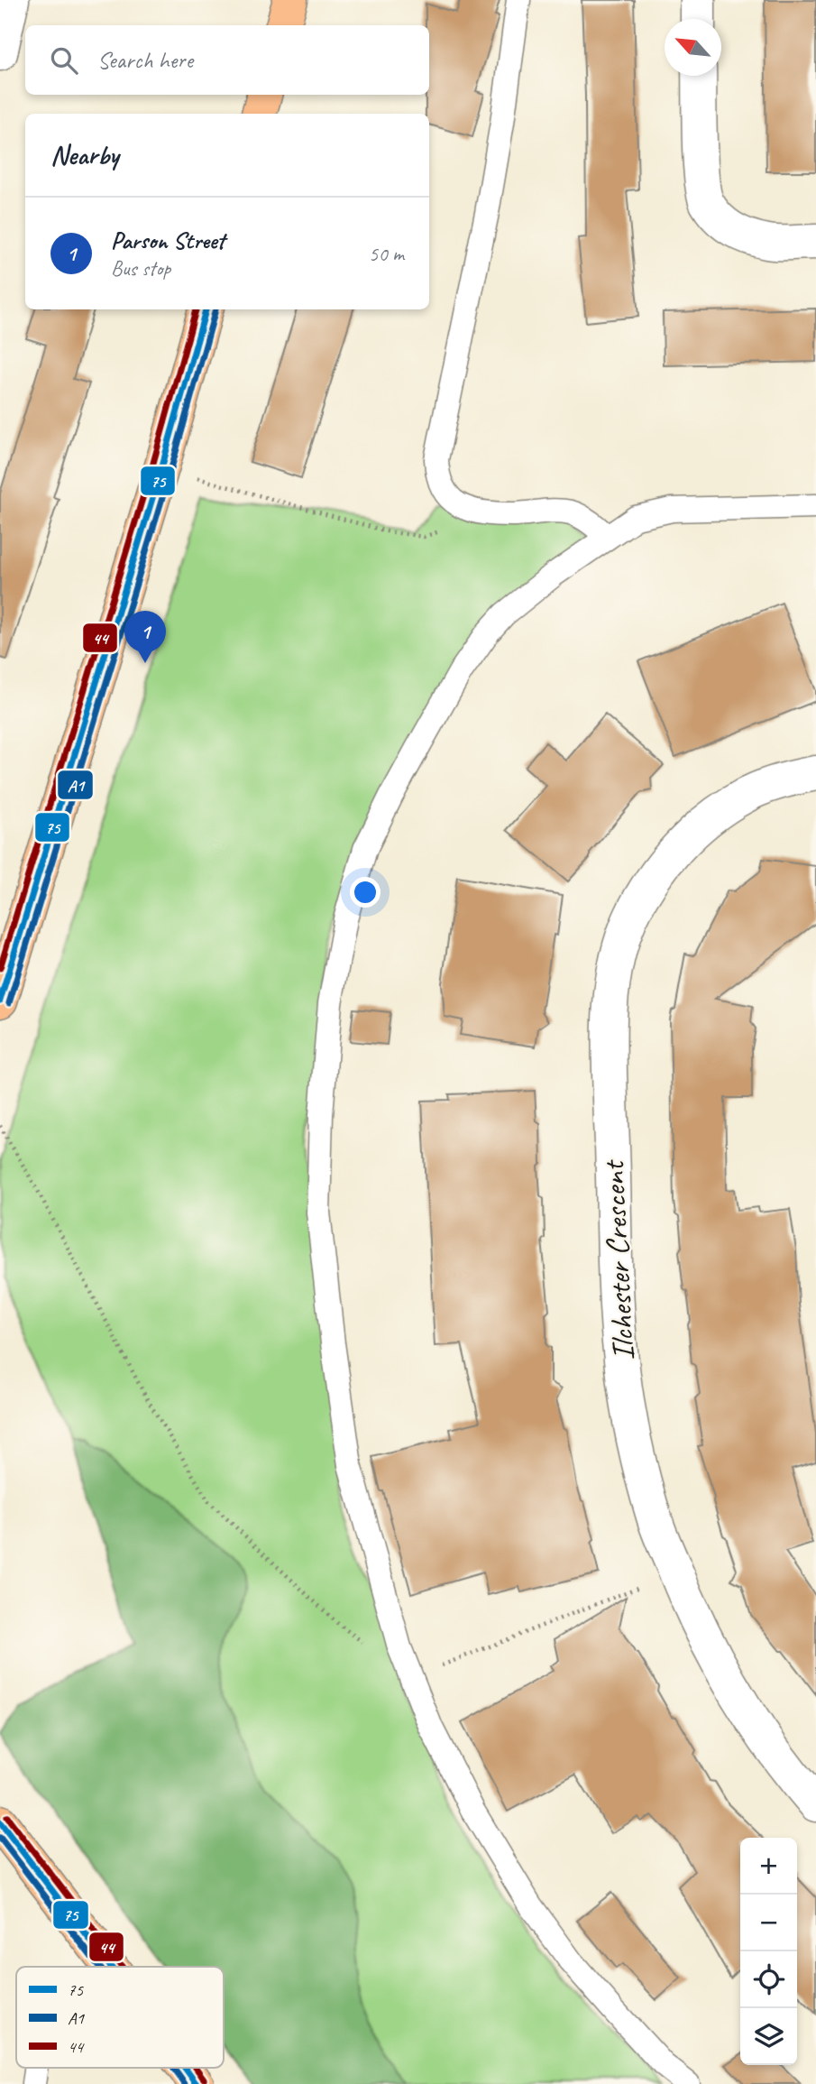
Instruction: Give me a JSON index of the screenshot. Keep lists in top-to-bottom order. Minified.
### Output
{"streets":{"street":["Ilchester Crescent"]},"lines":["transit line 75","transit line A1","transit line 44"],"legend":["75","A1","44"],"north":"top left","page":{"search":"Search here","heading":"Nearby","list":[{"mark":"1","name":"Parson Street","note":"Bus stop","value":"50 m"}],"pins":"1","map_buttons":["+","−"]}}
